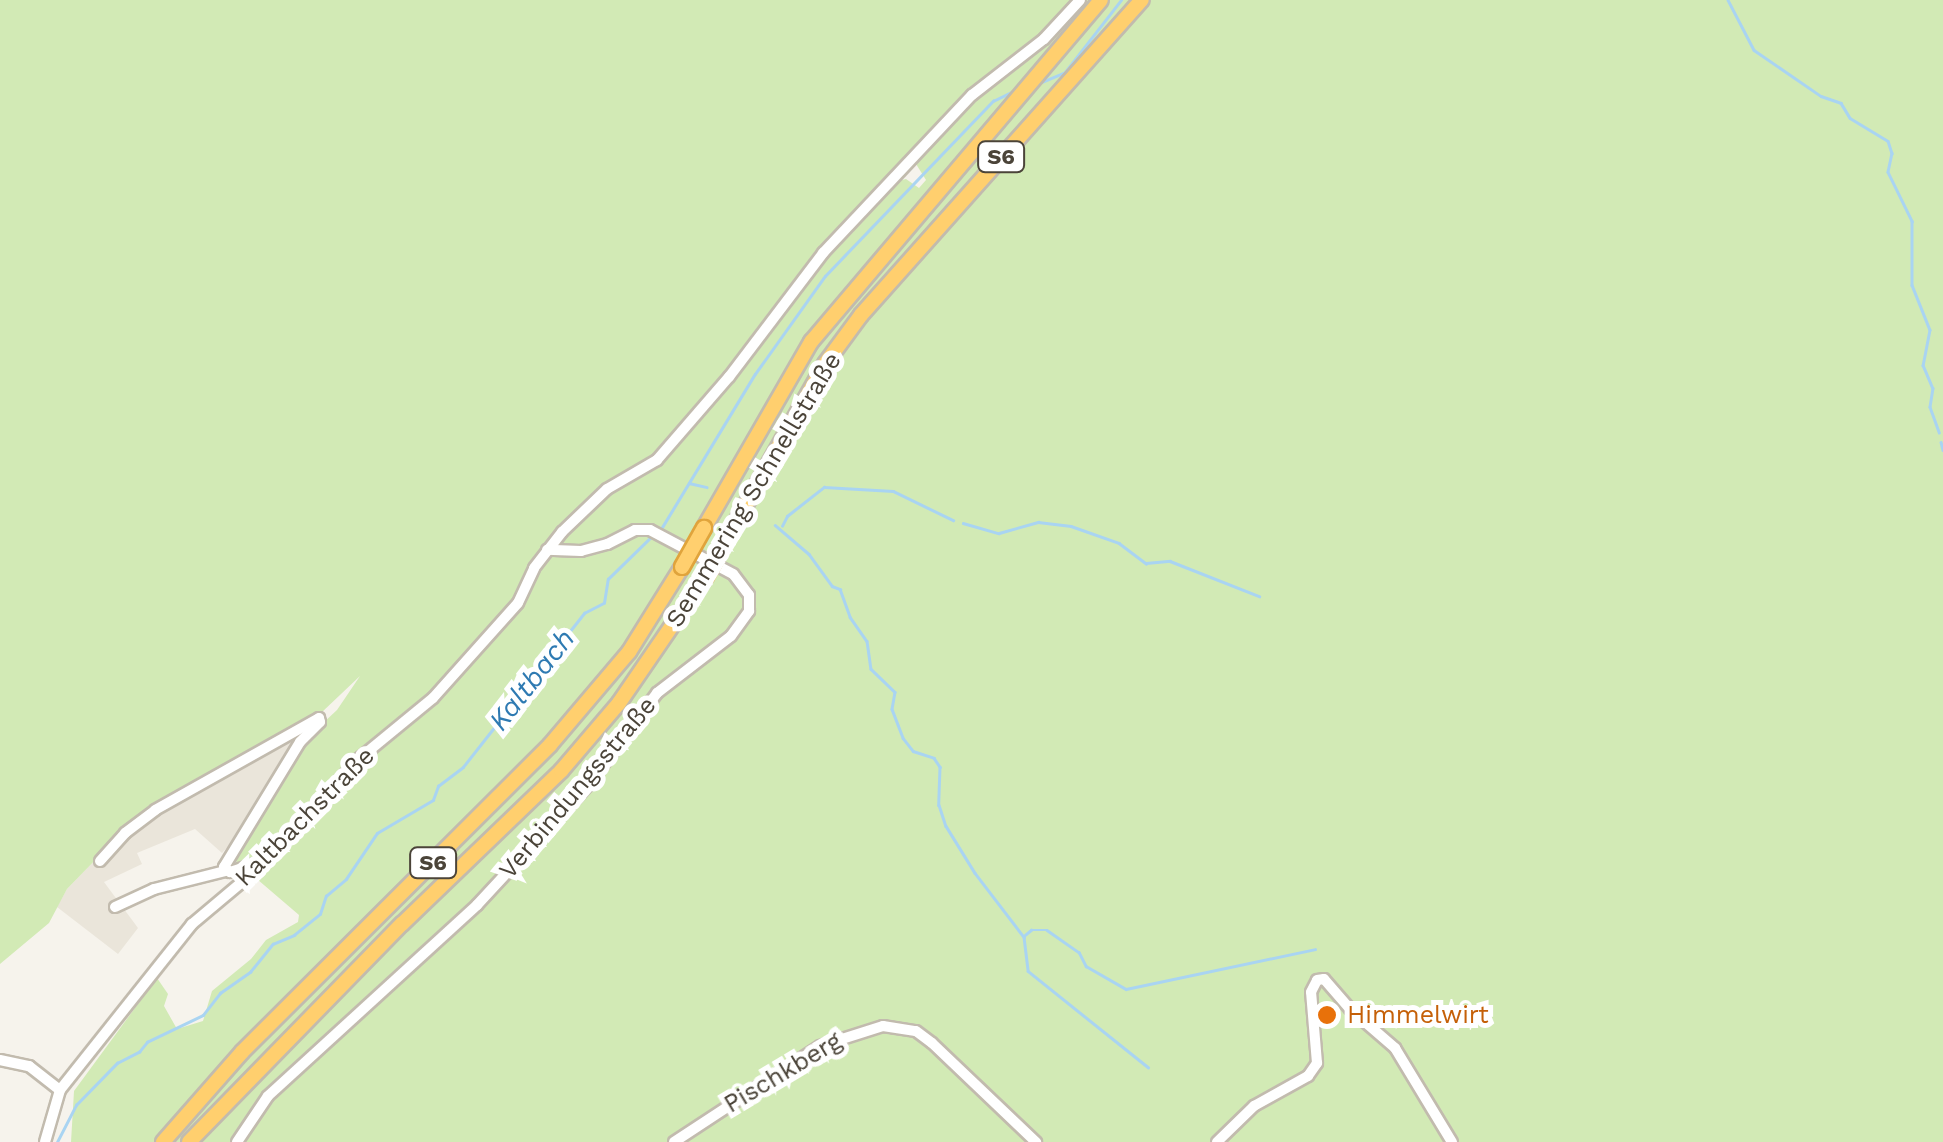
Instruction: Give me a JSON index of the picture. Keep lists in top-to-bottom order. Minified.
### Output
{"streets":{"highway":["S6","Semmering Schnellstraße"],"street":["Verbindungsstraße","Kaltbachstraße","Pischkberg"]},"crossings":[["Verbindungsstraße","Kaltbachstraße"]],"water":["Kaltbach"],"places":["Himmelwirt"]}
